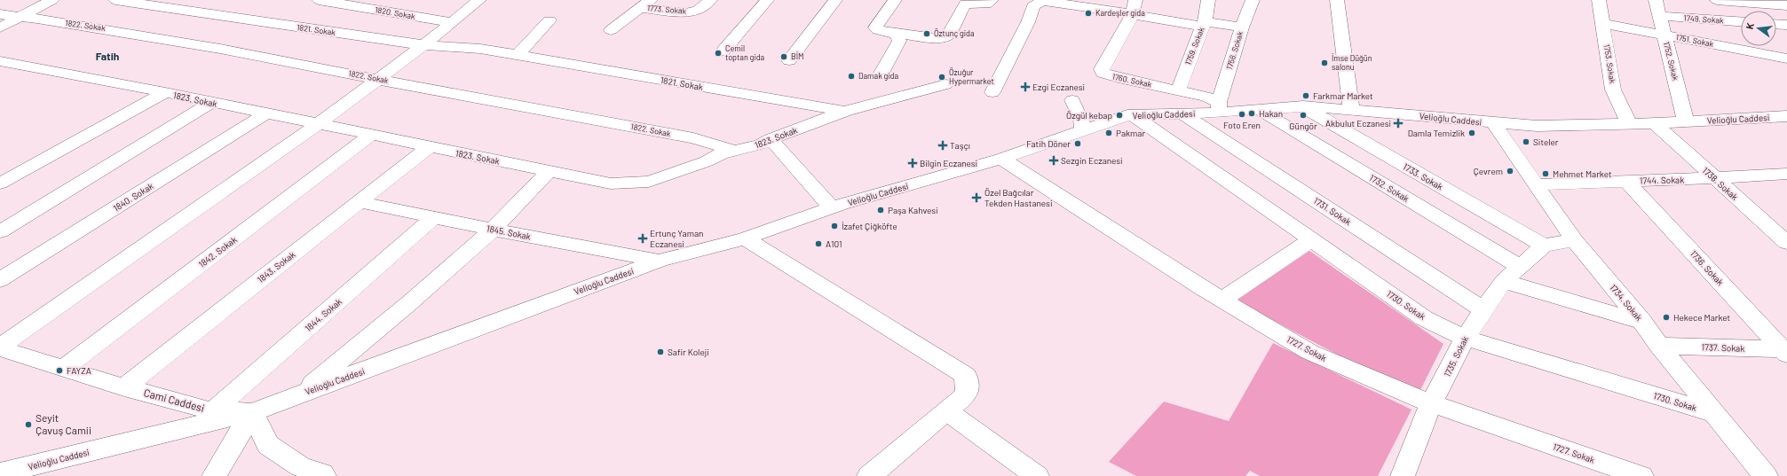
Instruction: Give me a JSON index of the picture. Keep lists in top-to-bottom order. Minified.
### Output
{"streets":{"street":["1773. Sokak","1820. Sokak","1749. Sokak","1822. Sokak","1821. Sokak","1751. Sokak","1759. Sokak","1758. Sokak","1752. Sokak","1753. Sokak","1760. Sokak","1823. Sokak","Velioğlu Caddesi","1733. Sokak","1744. Sokak","1738. Sokak","1732. Sokak","1840. Sokak","1731. Sokak","1845. Sokak","1842. Sokak","1843. Sokak","1736. Sokak","1734. Sokak","1730. Sokak","1844. Sokak","1737. Sokak","1727. Sokak","1735. Sokak","Cami Caddesi"]},"crossings":[["1749. Sokak","1752. Sokak"],["1822. Sokak","1823. Sokak"],["1821. Sokak","1823. Sokak"],["1751. Sokak","1752. Sokak"],["1751. Sokak","1753. Sokak"],["1759. Sokak","1760. Sokak"],["1758. Sokak","1760. Sokak"],["1758. Sokak","Velioğlu Caddesi"],["1752. Sokak","Velioğlu Caddesi"],["1753. Sokak","Velioğlu Caddesi"],["1760. Sokak","Velioğlu Caddesi"],["1823. Sokak","1840. Sokak"],["1823. Sokak","1842. Sokak"],["1823. Sokak","1843. Sokak"],["Velioğlu Caddesi","1733. Sokak"],["Velioğlu Caddesi","1738. Sokak"],["Velioğlu Caddesi","1732. Sokak"],["Velioğlu Caddesi","1731. Sokak"],["Velioğlu Caddesi","1845. Sokak"],["Velioğlu Caddesi","1734. Sokak"],["Velioğlu Caddesi","1730. Sokak"],["Velioğlu Caddesi","1727. Sokak"],["Velioğlu Caddesi","Cami Caddesi"],["1733. Sokak","1735. Sokak"],["1744. Sokak","1738. Sokak"],["1744. Sokak","1736. Sokak"],["1744. Sokak","1734. Sokak"],["1732. Sokak","1735. Sokak"],["1731. Sokak","1735. Sokak"],["1845. Sokak","1843. Sokak"],["1845. Sokak","1844. Sokak"],["1842. Sokak","Cami Caddesi"],["1843. Sokak","Cami Caddesi"],["1736. Sokak","1737. Sokak"],["1734. Sokak","1730. Sokak"],["1734. Sokak","1737. Sokak"],["1730. Sokak","1735. Sokak"],["1844. Sokak","Cami Caddesi"],["1727. Sokak","1735. Sokak"]],"districts":["Fatih"],"places":{"other":["Kardeşler gida","Öztunç gida","Cemil toptan gida","BİM","İmse Düğün salonu","Damak gida","Özuğur Hypermarket","Farkmar Market","Hakan","Foto Eren","Özgül kebap","Güngör","Pakmar","Damla Temizlik","Siteler","Fatih Döner","Çevrem","Mehmet Market","Paşa Kahvesi","İzafet Çiğköfte","A101","Hekece Market","Safir Koleji","FAYZA","Seyit Çavuş Camii"],"health":["Ezgi Eczanesi","Akbulut Eczanesi","Taşçı","Sezgin Eczanesi","Bilgin Eczanesi","Özel Bağcılar Tekden Hastanesi","Ertunç Yaman Eczanesi"]},"north":"left"}
